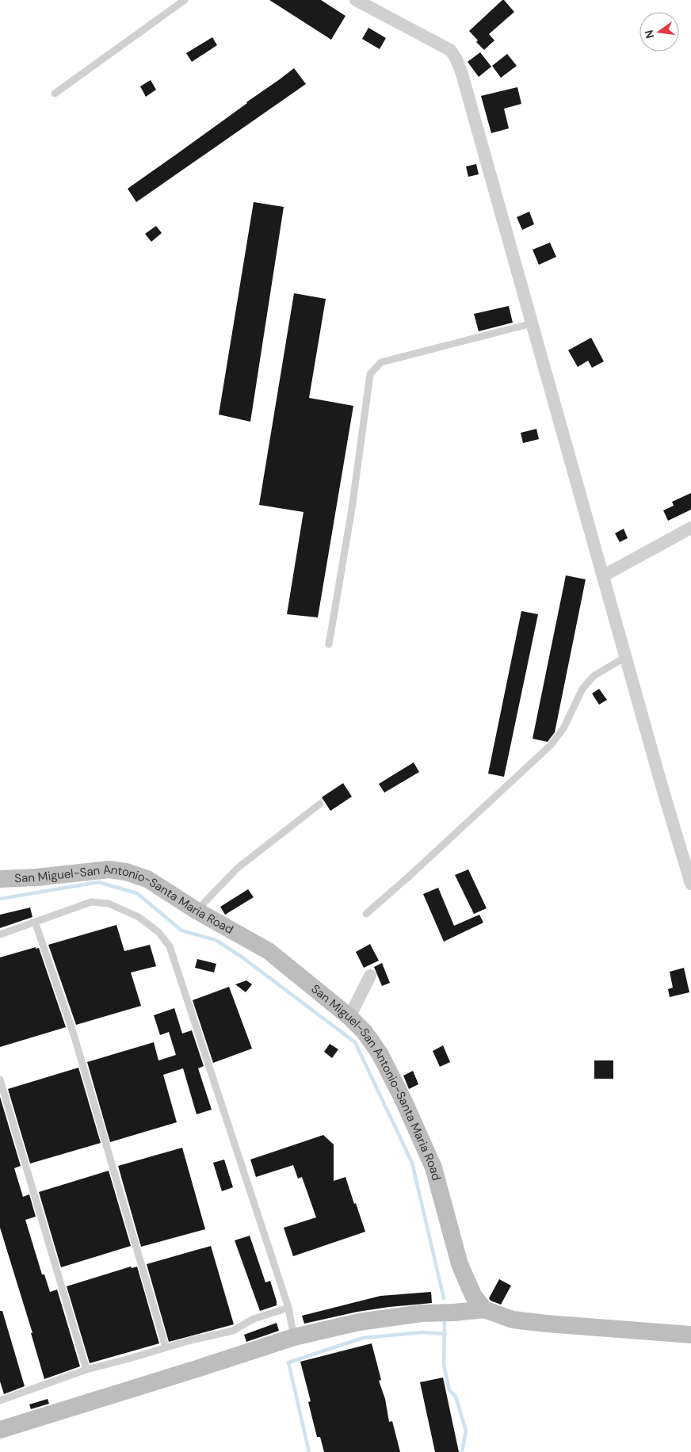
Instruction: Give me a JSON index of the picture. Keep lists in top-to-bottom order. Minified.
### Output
{"streets":{"street":["San Miguel-San Antonio-Santa Maria Road"]},"north":"left"}
